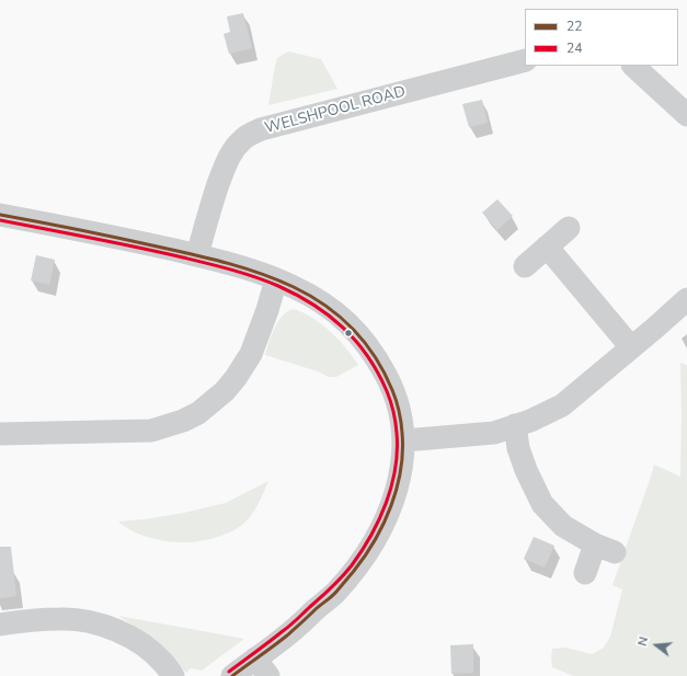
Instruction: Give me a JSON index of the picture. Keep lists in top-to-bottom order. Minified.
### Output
{"streets":{"street":["WELSHPOOL ROAD"]},"lines":["transit line 22","transit line 24"],"legend":["22","24"],"north":"left"}
